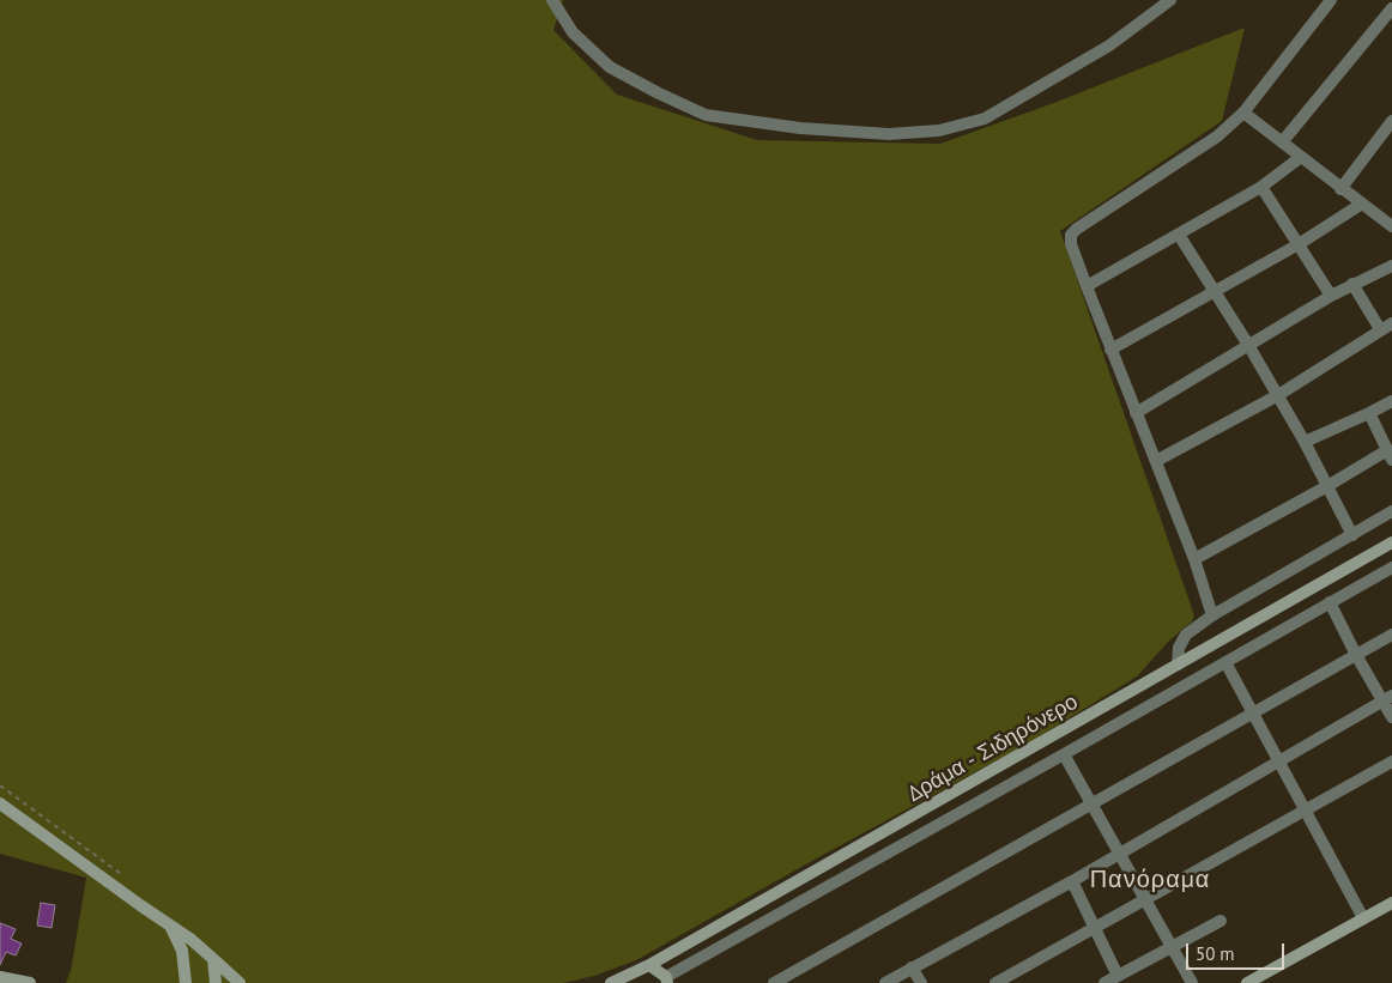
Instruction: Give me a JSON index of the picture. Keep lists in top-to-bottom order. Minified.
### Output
{"streets":{"street":["Δράμα - Σιδηρόνερο"]},"districts":["Πανόραμα"],"scale_bar":"50 m"}
